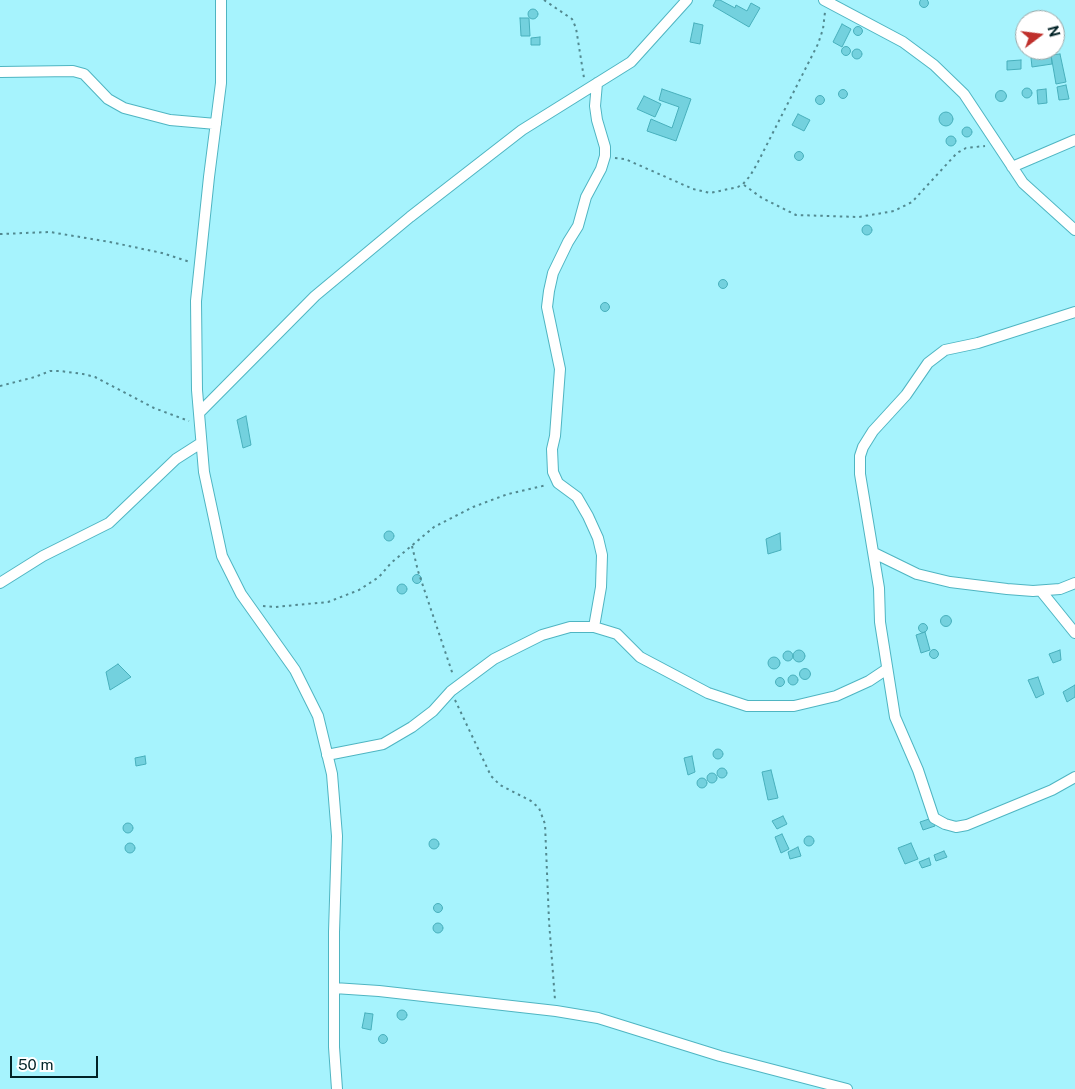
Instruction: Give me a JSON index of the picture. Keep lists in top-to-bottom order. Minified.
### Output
{"scale_bar":"50 m","north":"right"}
